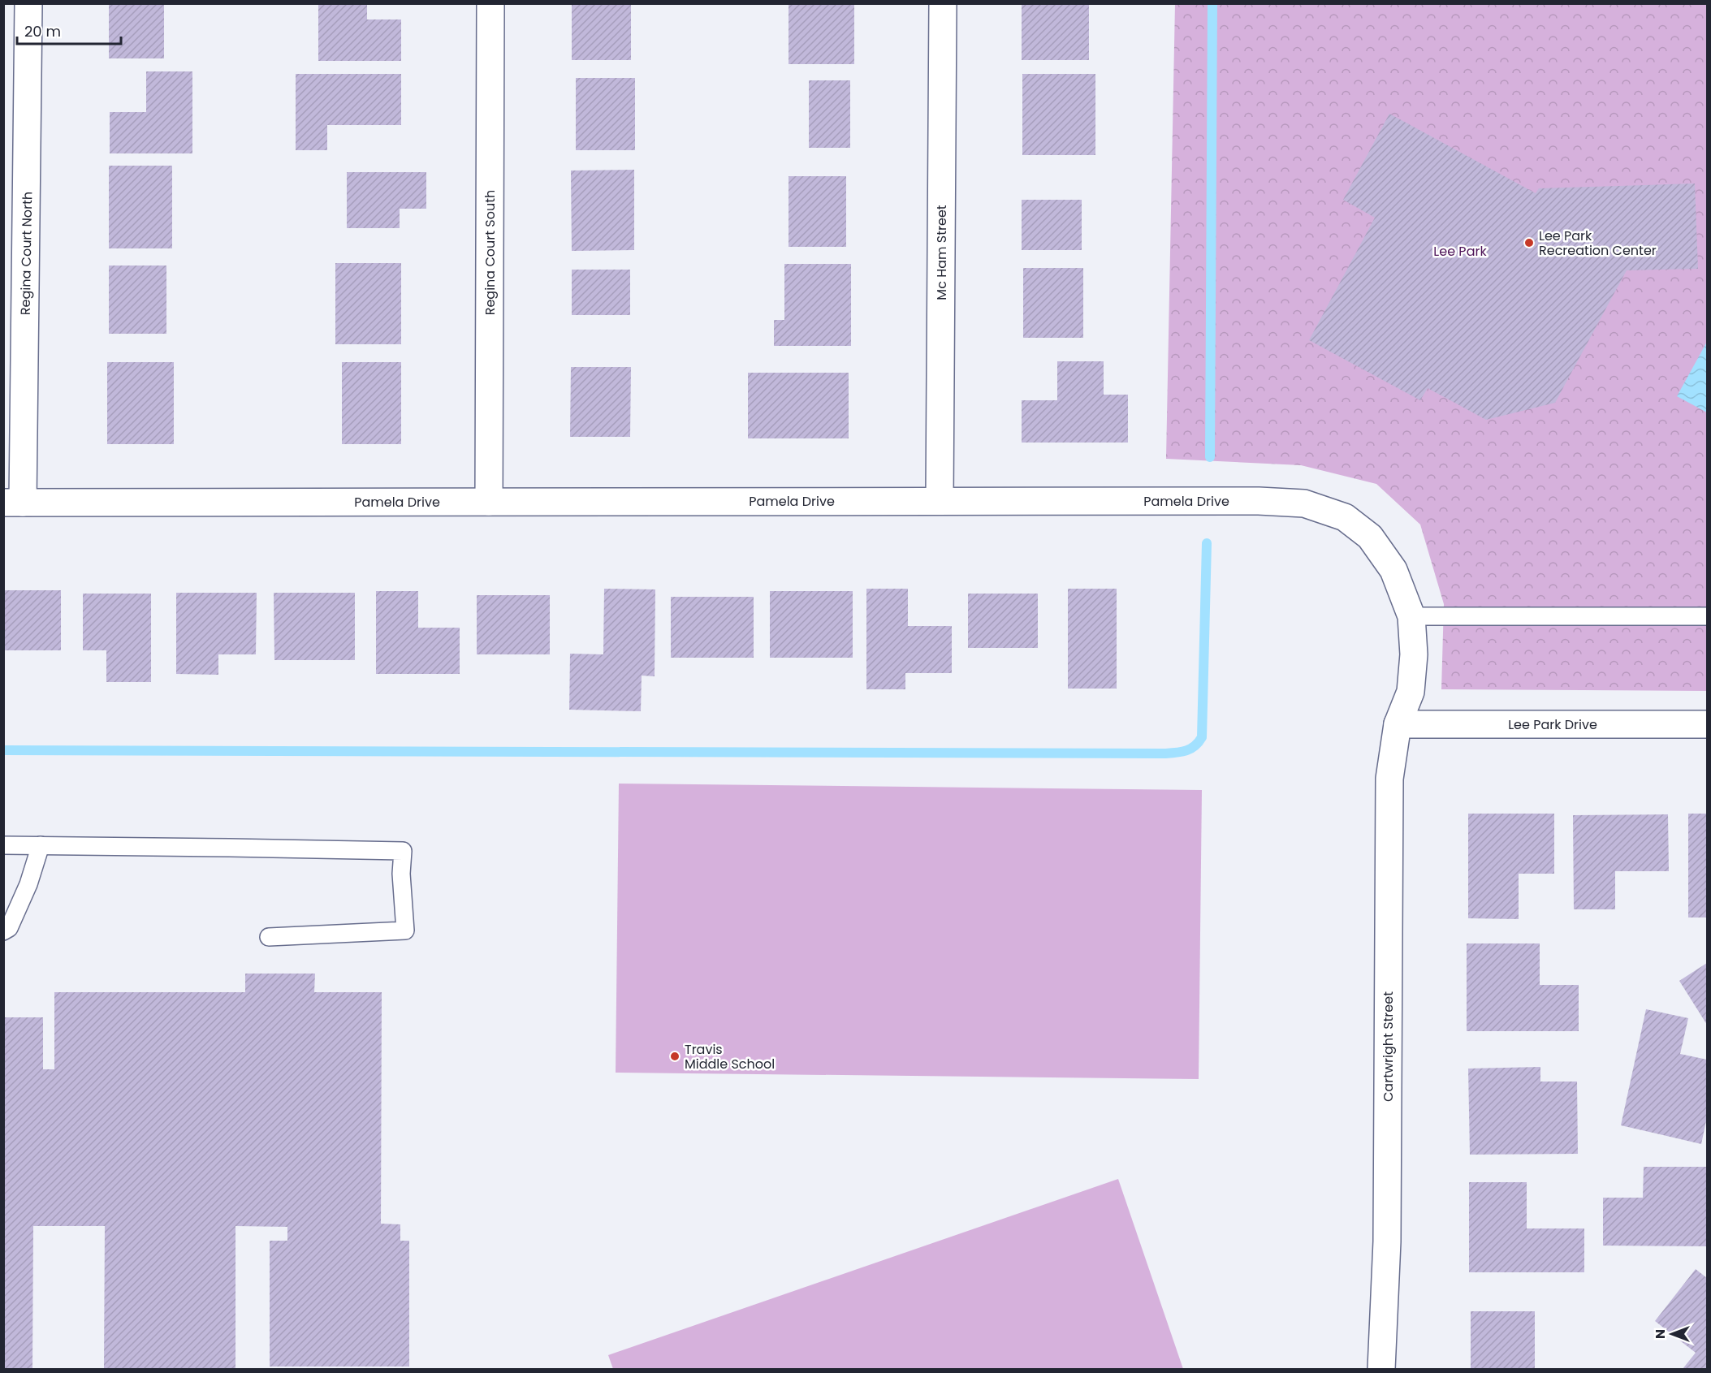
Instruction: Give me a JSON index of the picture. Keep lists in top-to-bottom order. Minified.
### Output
{"streets":{"street":["Regina Court South","Mc Ham Street","Regina Court North","Pamela Drive","Lee Park Drive","Cartwright Street"]},"crossings":[["Regina Court South","Pamela Drive"],["Mc Ham Street","Pamela Drive"],["Regina Court North","Pamela Drive"],["Pamela Drive","Lee Park Drive"],["Pamela Drive","Cartwright Street"],["Lee Park Drive","Cartwright Street"]],"parks":["Lee Park"],"places":["Lee Park Recreation Center","Travis Middle School"],"scale_bar":"20 m","north":"left"}
